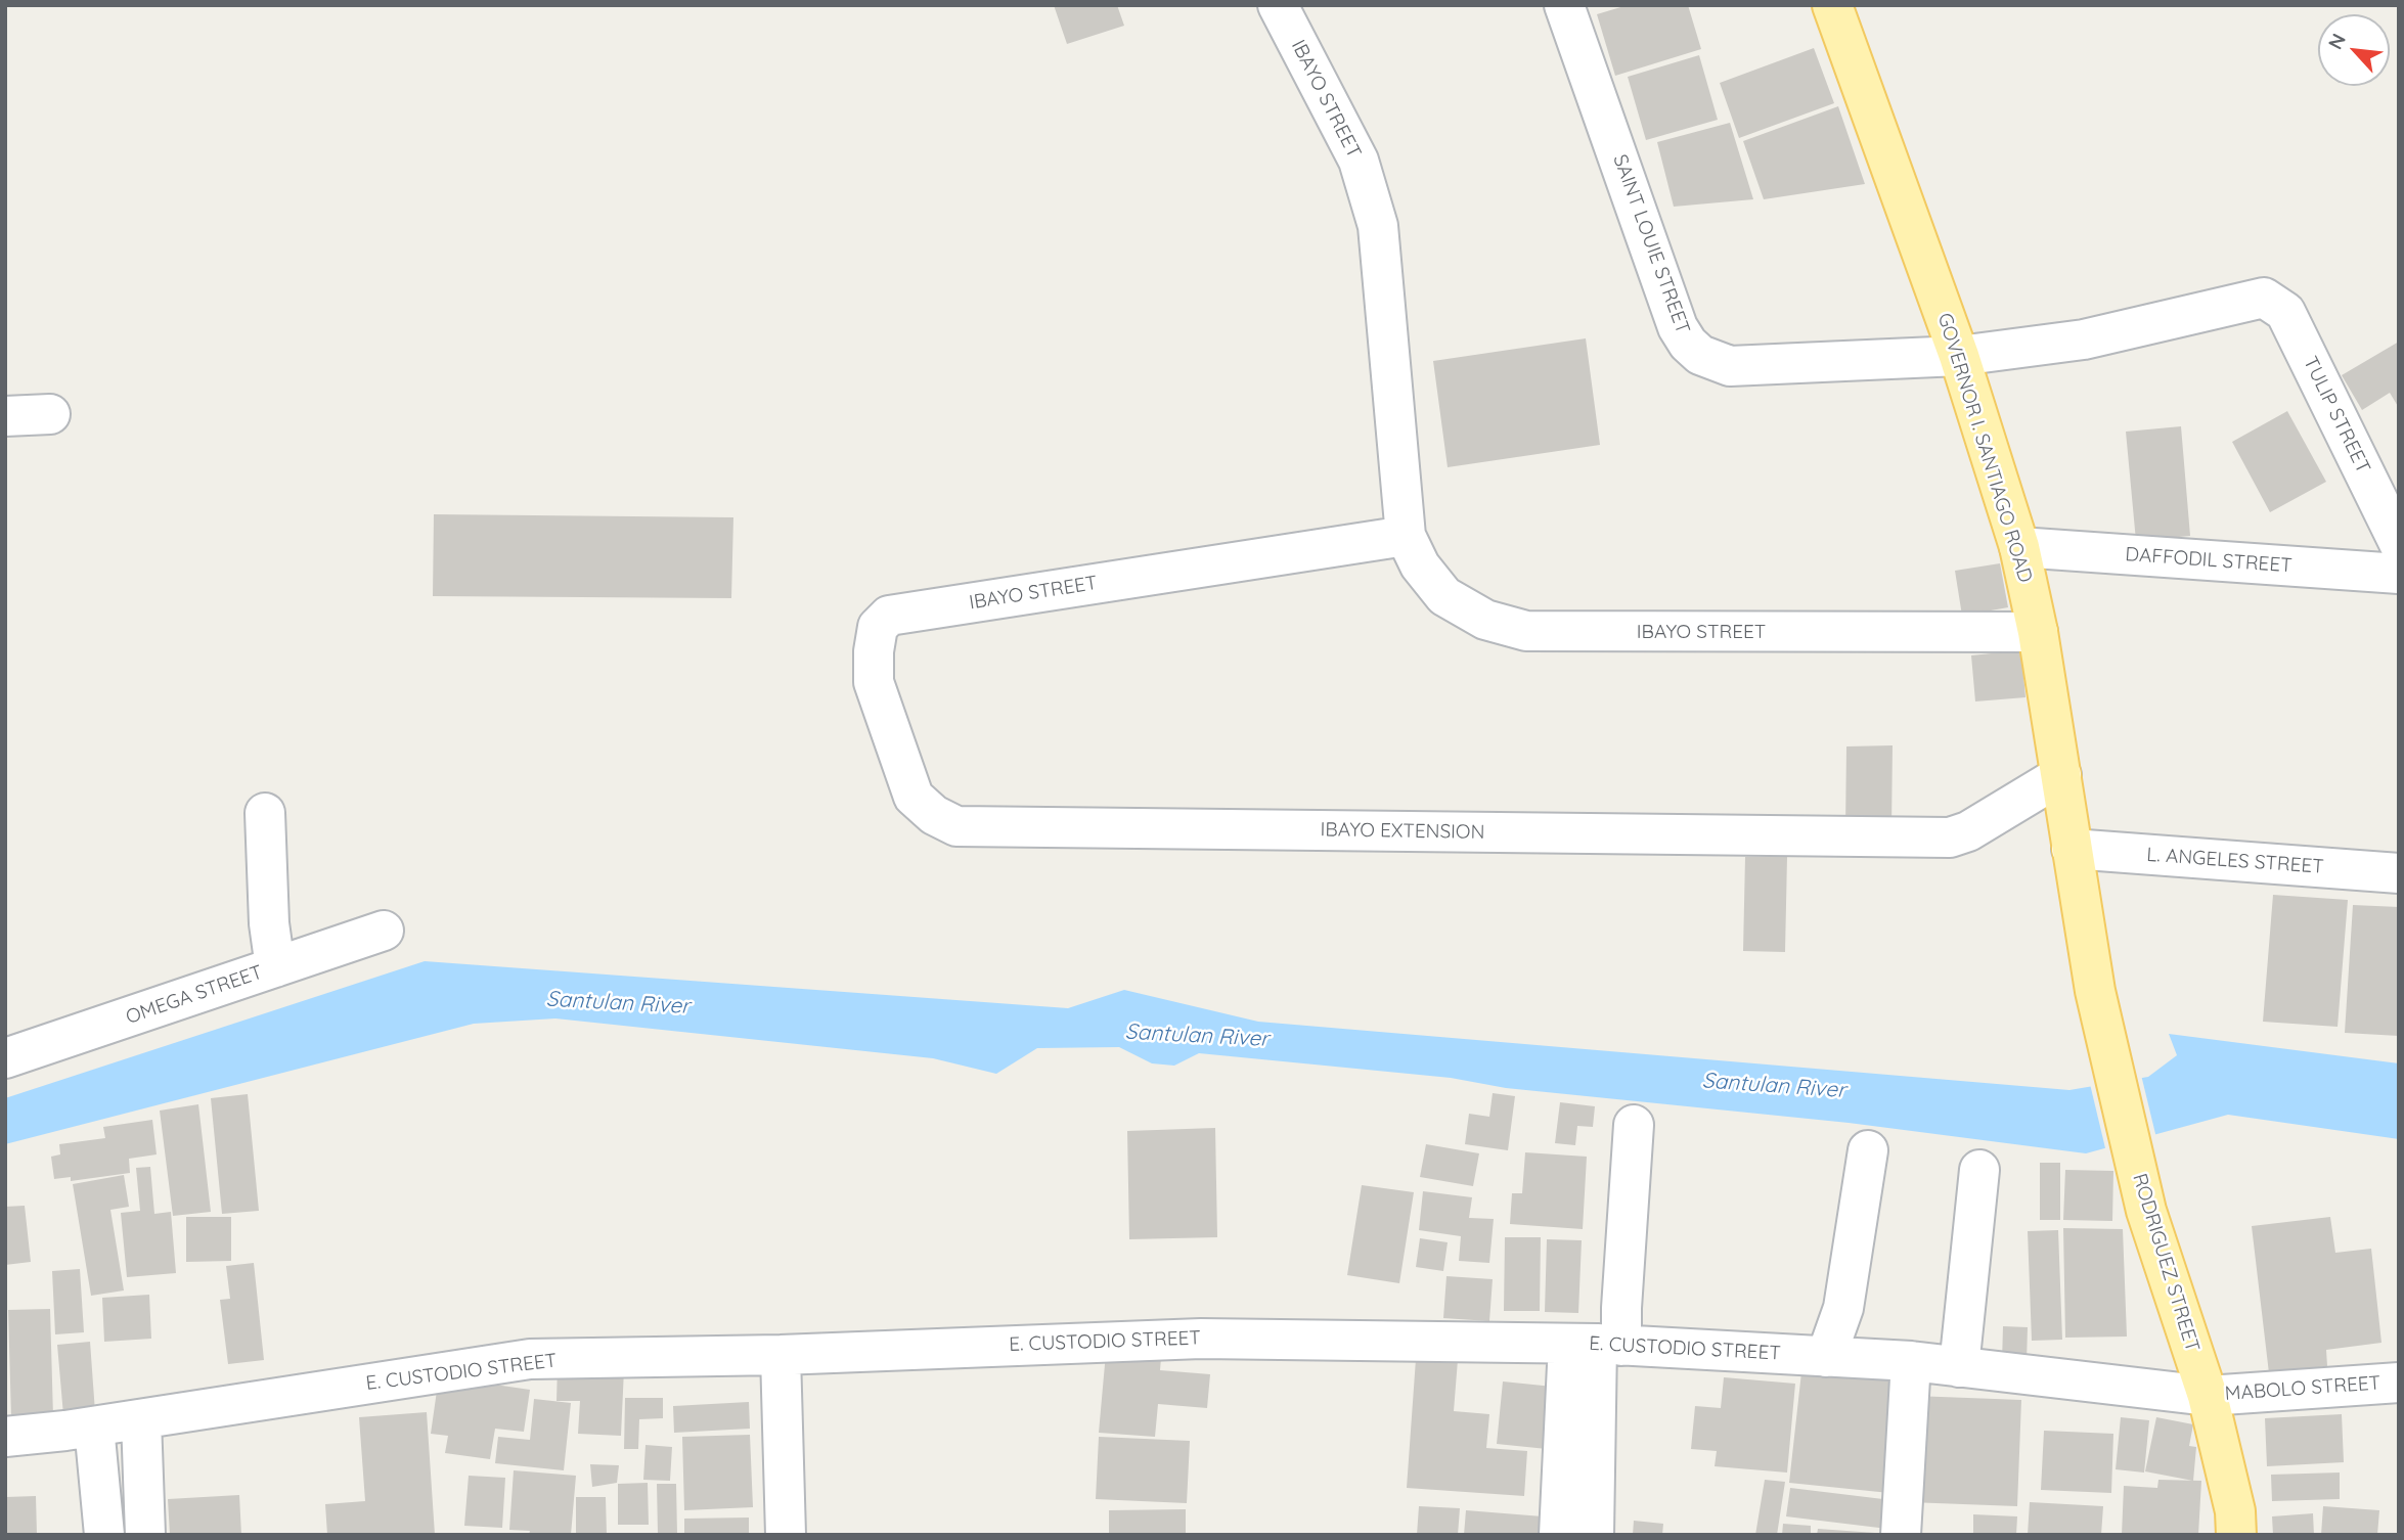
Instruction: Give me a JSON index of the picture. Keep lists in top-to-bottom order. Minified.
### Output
{"streets":{"main road":["GOVERNOR I. SANTIAGO ROAD","RODRIGUEZ STREET"],"street":["IBAYO STREET","SAINT LOUIE STREET","TULIP STREET","DAFFODIL STREET","IBAYO EXTENSION","L. ANGELES STREET","OMEGA STREET","E. CUSTODIO STREET","MABOLO STREET"]},"crossings":[["IBAYO STREET","GOVERNOR I. SANTIAGO ROAD"],["IBAYO STREET","IBAYO EXTENSION"],["SAINT LOUIE STREET","TULIP STREET"],["SAINT LOUIE STREET","GOVERNOR I. SANTIAGO ROAD"],["GOVERNOR I. SANTIAGO ROAD","DAFFODIL STREET"],["GOVERNOR I. SANTIAGO ROAD","IBAYO EXTENSION"],["GOVERNOR I. SANTIAGO ROAD","L. ANGELES STREET"],["GOVERNOR I. SANTIAGO ROAD","RODRIGUEZ STREET"],["RODRIGUEZ STREET","E. CUSTODIO STREET"],["RODRIGUEZ STREET","MABOLO STREET"],["E. CUSTODIO STREET","MABOLO STREET"]],"water":["Santulan River"],"north":"top left"}
